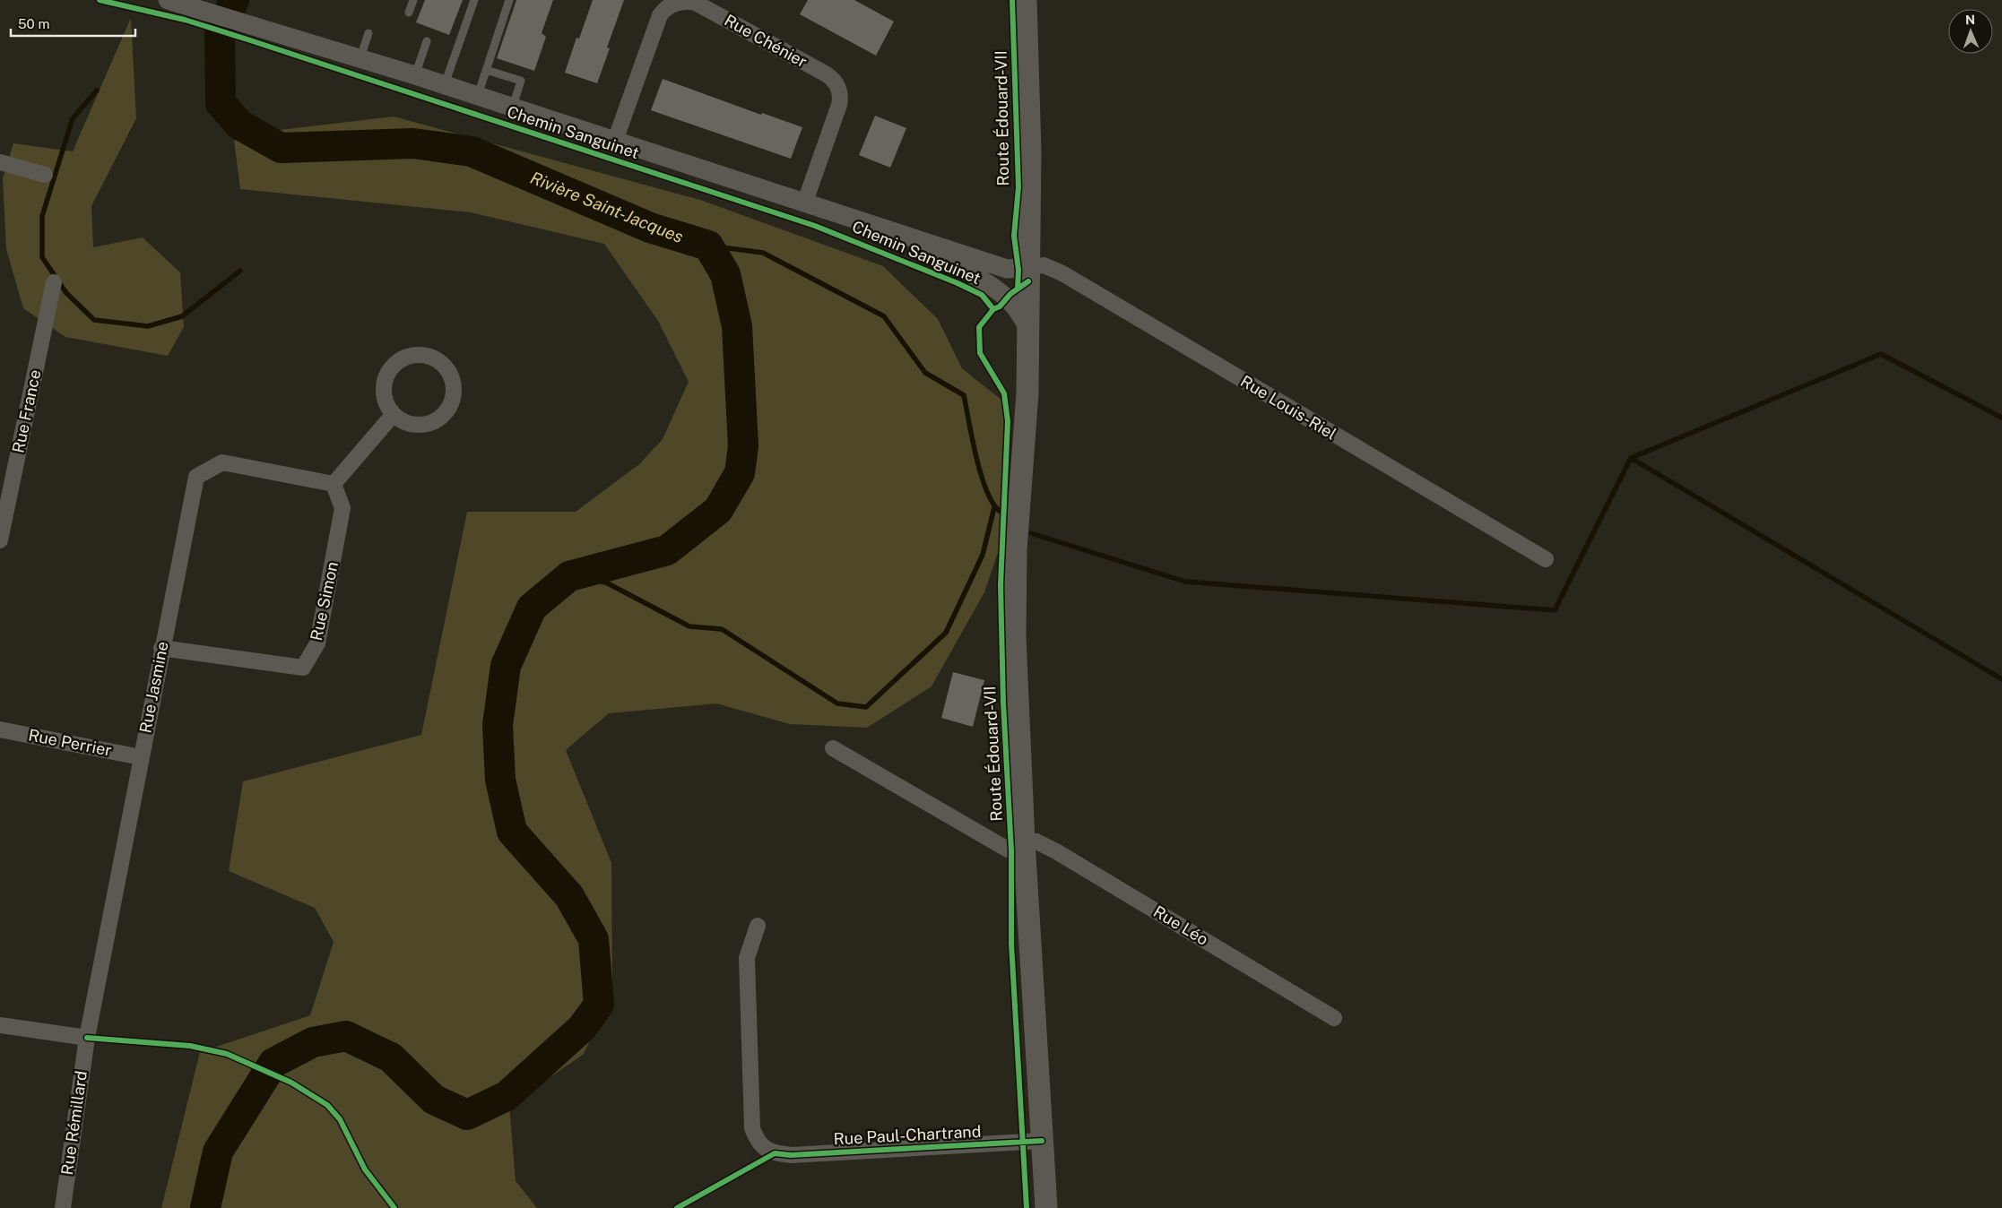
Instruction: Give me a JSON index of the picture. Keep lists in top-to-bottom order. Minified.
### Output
{"streets":{"main road":["Route Édouard-VII"],"street":["Rue Chénier","Chemin Sanguinet","Rue Louis-Riel","Rue France","Rue Simon","Rue Jasmine","Rue Perrier","Rue Léo","Rue Rémillard","Rue Paul-Chartrand"]},"crossings":[["Rue Chénier","Chemin Sanguinet"],["Route Édouard-VII","Chemin Sanguinet"],["Route Édouard-VII","Rue Louis-Riel"],["Route Édouard-VII","Rue Léo"],["Route Édouard-VII","Rue Paul-Chartrand"],["Chemin Sanguinet","Rue Louis-Riel"],["Rue Simon","Rue Jasmine"],["Rue Jasmine","Rue Perrier"],["Rue Jasmine","Rue Rémillard"]],"water":["Rivière Saint-Jacques"],"scale_bar":"50 m","north":"top"}
